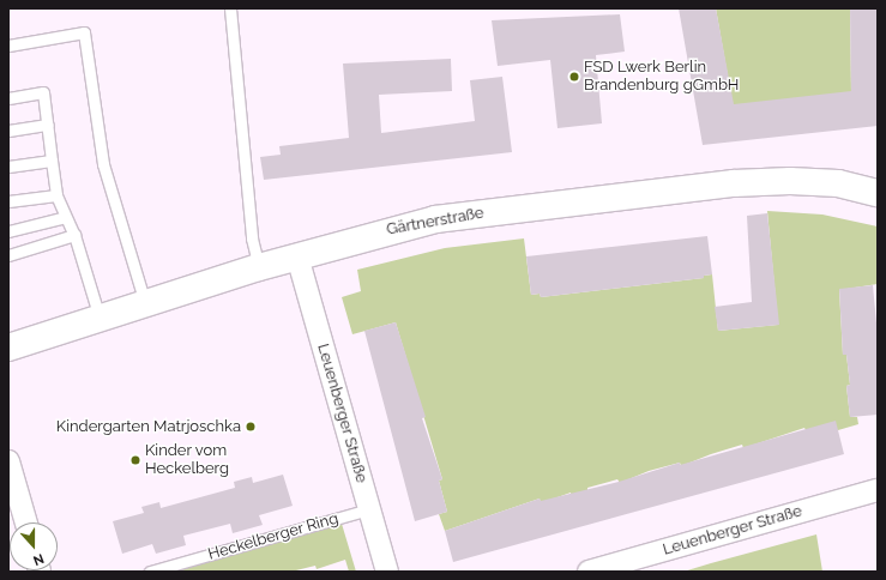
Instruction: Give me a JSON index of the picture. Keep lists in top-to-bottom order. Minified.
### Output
{"streets":{"street":["Gärtnerstraße","Leuenberger Straße"],"lane":["Heckelberger Ring"]},"crossings":[["Gärtnerstraße","Leuenberger Straße"],["Leuenberger Straße","Heckelberger Ring"]],"places":["FSD Lwerk Berlin Brandenburg gGmbH","Kindergarten Matrjoschka","Kinder vom Heckelberg"],"north":"bottom"}
